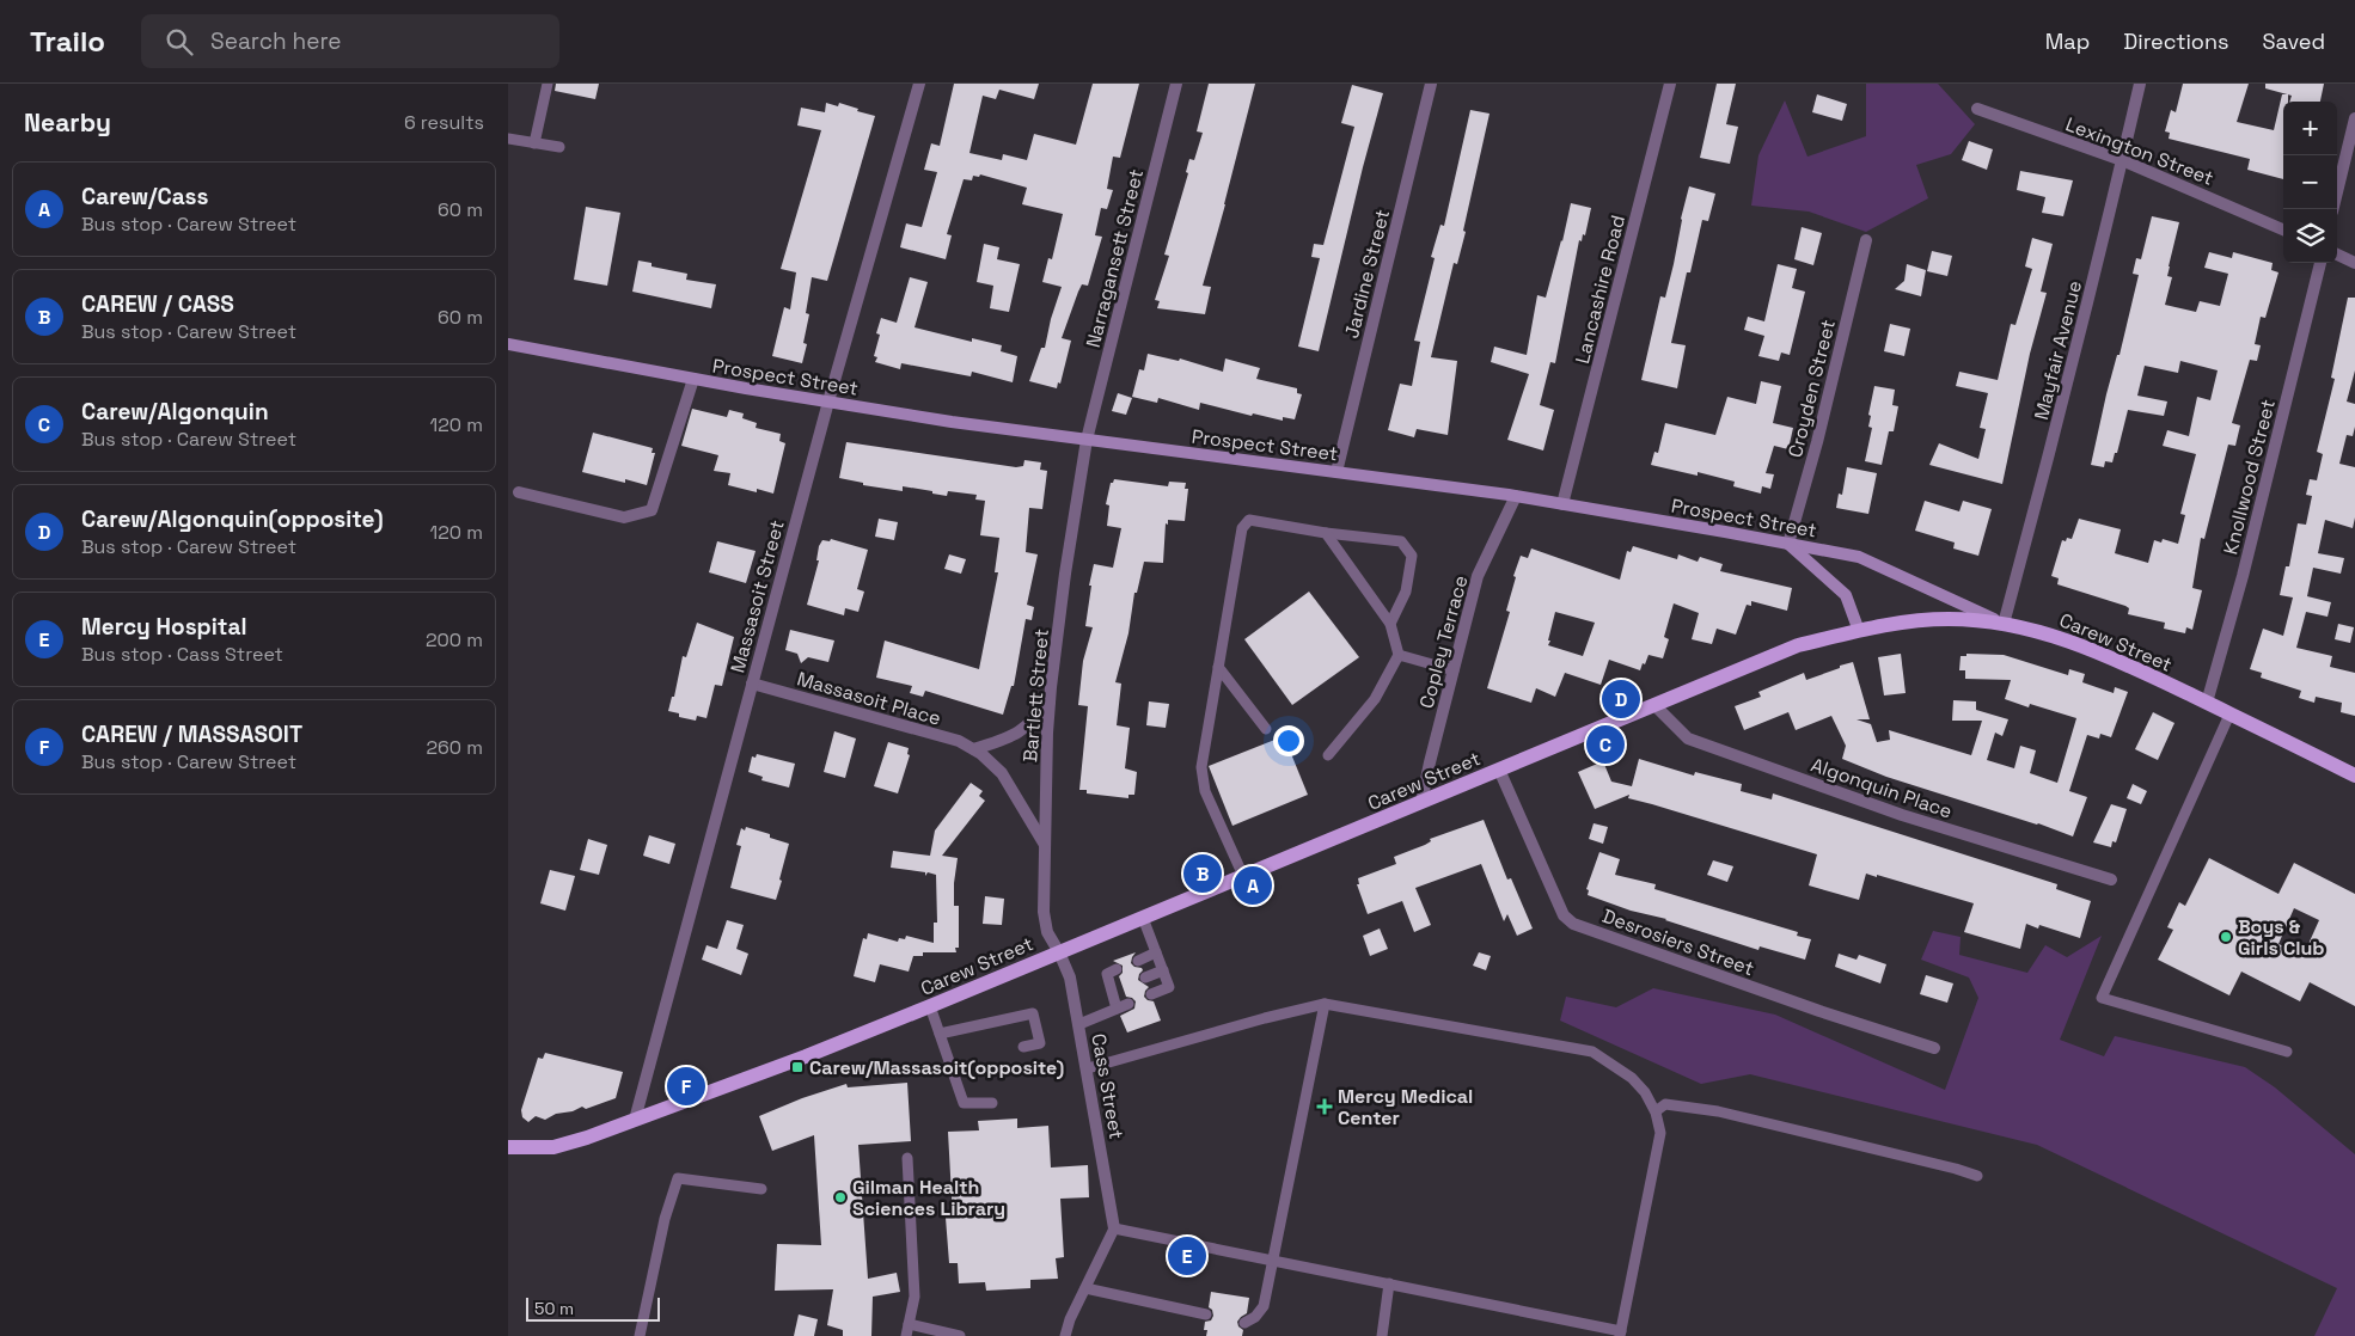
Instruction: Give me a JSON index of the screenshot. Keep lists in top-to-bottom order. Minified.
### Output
{"streets":{"main road":["Prospect Street","Carew Street"],"street":["Lexington Street","Narragansett Street","Jardine Street","Lancashire Road","Mayfair Avenue","Croyden Street","Knollwood Street","Massasoit Street","Copley Terrace","Bartlett Street","Massasoit Place","Algonquin Place","Desrosiers Street","Cass Street"]},"crossings":[["Lexington Street","Mayfair Avenue"],["Narragansett Street","Prospect Street"],["Narragansett Street","Bartlett Street"],["Jardine Street","Prospect Street"],["Lancashire Road","Prospect Street"],["Mayfair Avenue","Prospect Street"],["Mayfair Avenue","Carew Street"],["Prospect Street","Croyden Street"],["Prospect Street","Massasoit Street"],["Prospect Street","Copley Terrace"],["Prospect Street","Carew Street"],["Prospect Street","Bartlett Street"],["Knollwood Street","Carew Street"],["Massasoit Street","Carew Street"],["Massasoit Street","Massasoit Place"],["Copley Terrace","Carew Street"],["Carew Street","Bartlett Street"],["Carew Street","Algonquin Place"],["Carew Street","Desrosiers Street"],["Carew Street","Cass Street"],["Bartlett Street","Massasoit Place"],["Bartlett Street","Cass Street"]],"places":{"other":["Boys & Girls Club","Gilman Health Sciences Library"],"transit":["Carew/Massasoit(opposite)"],"health":["Mercy Medical Center"]},"scale_bar":"50 m","page":{"header":"Trailo","search":"Search here","nav":["Map","Directions","Saved"],"heading":["Nearby","6 results"],"map_buttons":["+","−"],"list":[{"mark":"A","name":"Carew/Cass","note":"Bus stop · Carew Street","value":"60 m"},{"mark":"B","name":"CAREW / CASS","note":"Bus stop · Carew Street","value":"60 m"},{"mark":"C","name":"Carew/Algonquin","note":"Bus stop · Carew Street","value":"120 m"},{"mark":"D","name":"Carew/Algonquin(opposite)","note":"Bus stop · Carew Street","value":"120 m"},{"mark":"E","name":"Mercy Hospital","note":"Bus stop · Cass Street","value":"200 m"},{"mark":"F","name":"CAREW / MASSASOIT","note":"Bus stop · Carew Street","value":"260 m"}],"pins":["D","C","B","A","F","E"],"scale":"50 m"}}
